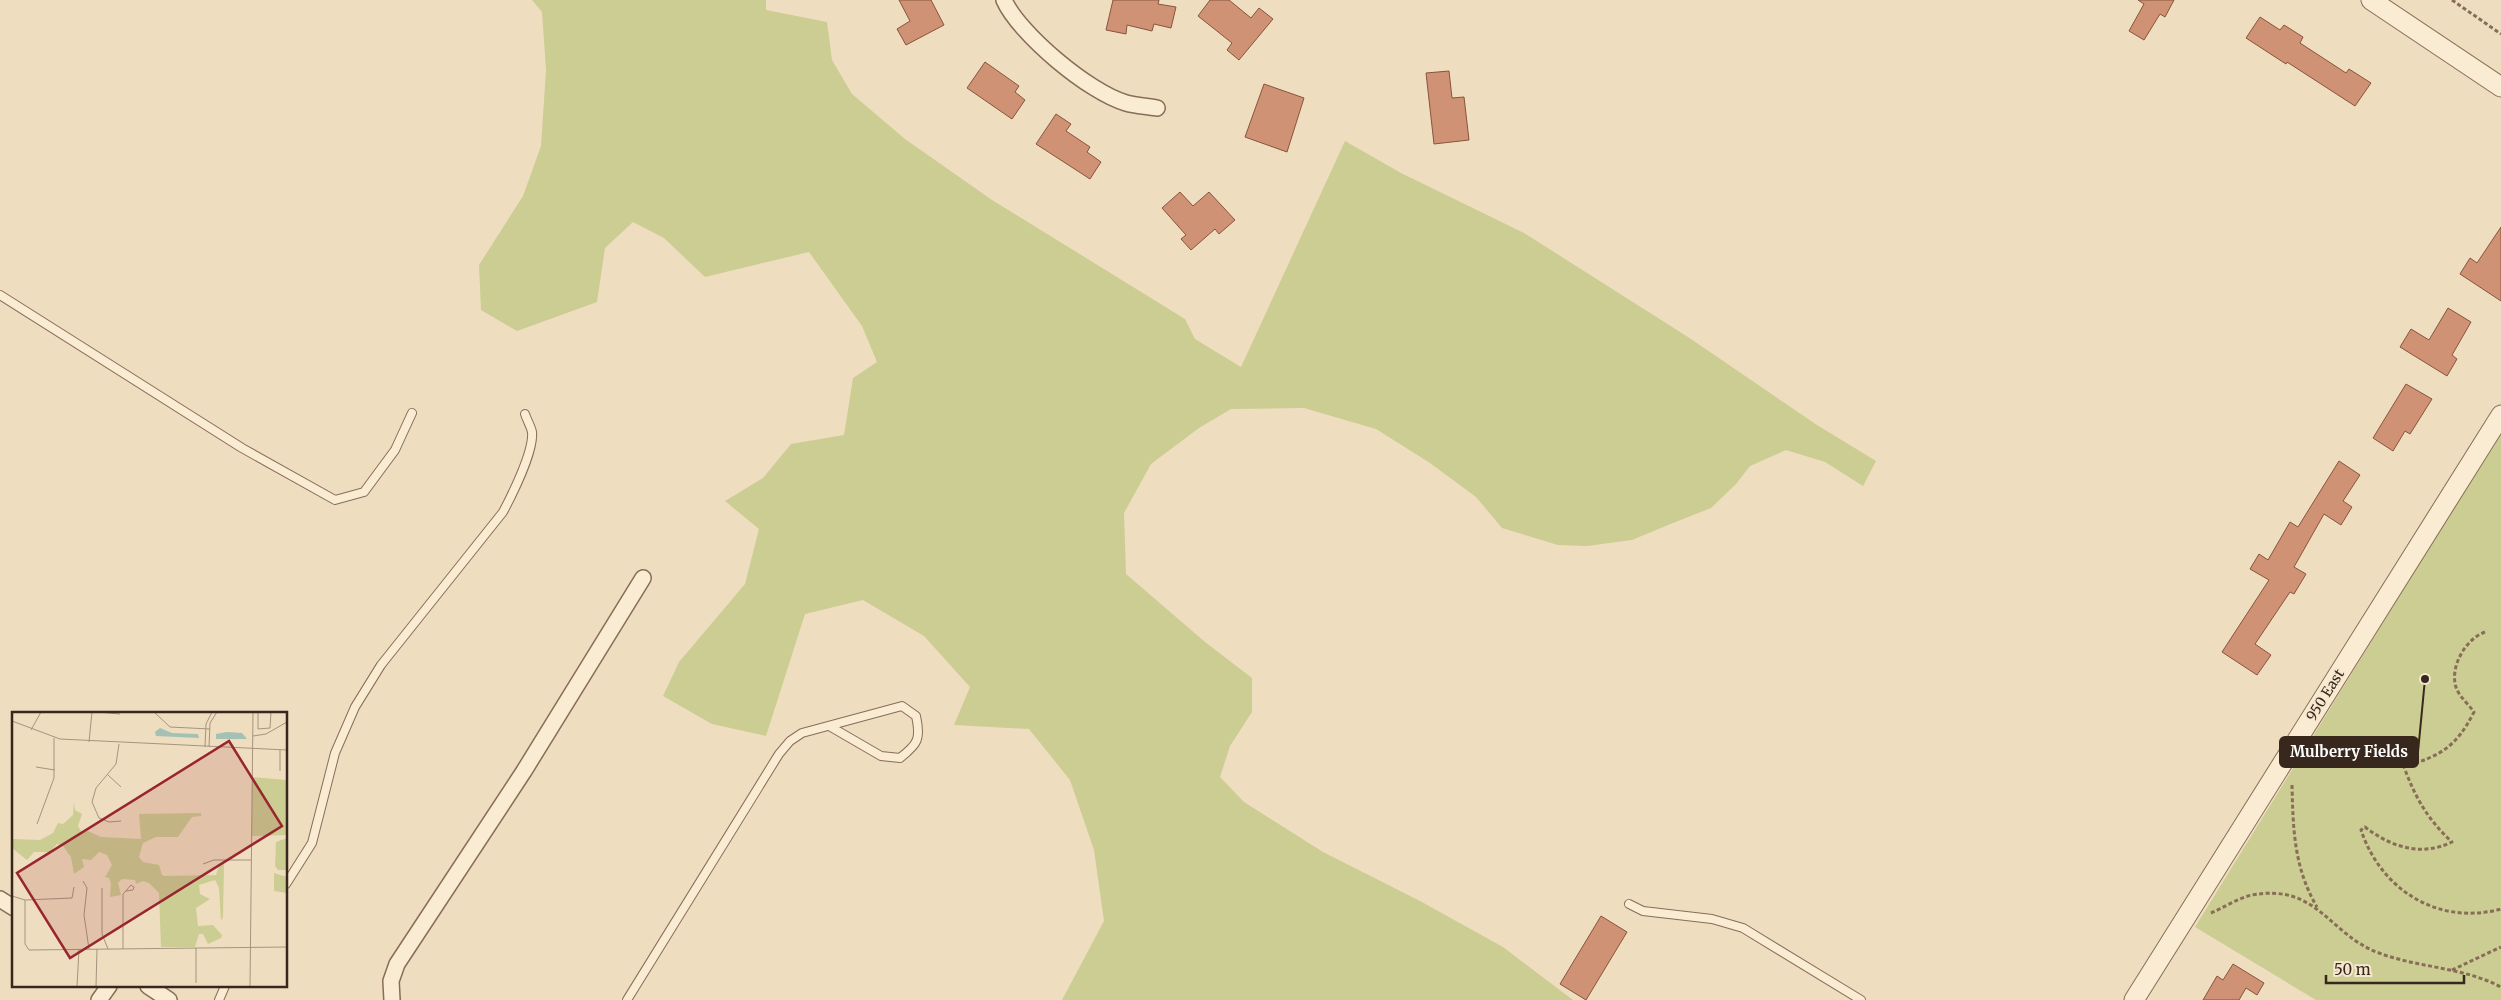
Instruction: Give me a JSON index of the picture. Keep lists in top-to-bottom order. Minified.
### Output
{"streets":{"street":["950 East"]},"places":["Mulberry Fields"],"scale_bar":"50 m"}
